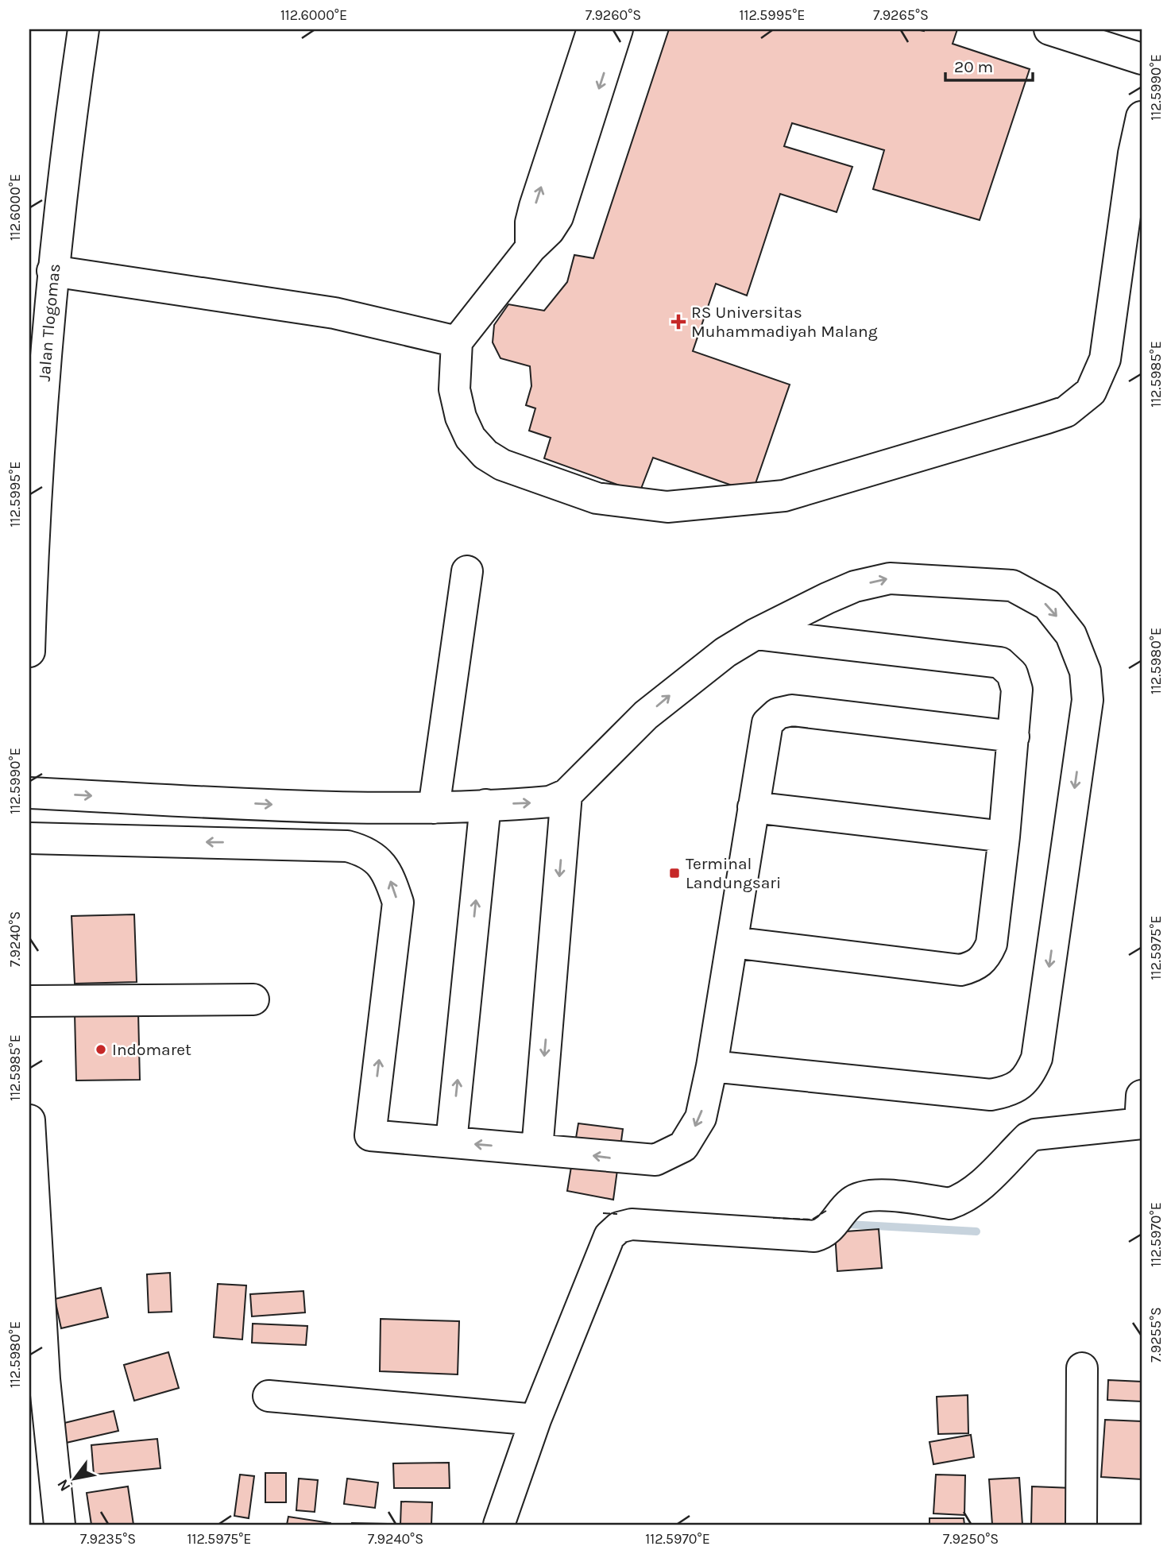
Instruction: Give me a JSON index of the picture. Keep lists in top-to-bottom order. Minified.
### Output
{"streets":{"street":["Jalan Tlogomas"]},"places":{"health":["RS Universitas Muhammadiyah Malang"],"transit":["Terminal Landungsari"],"other":["Indomaret"]},"scale_bar":"20 m","north":"bottom left","coordinates":["112.6000°E","7.9260°S","112.5995°E","7.9265°S","112.5990°E","112.5985°E","112.5980°E","7.9240°S","112.5975°E","112.5970°E","7.9255°S","7.9235°S","7.9250°S"]}
